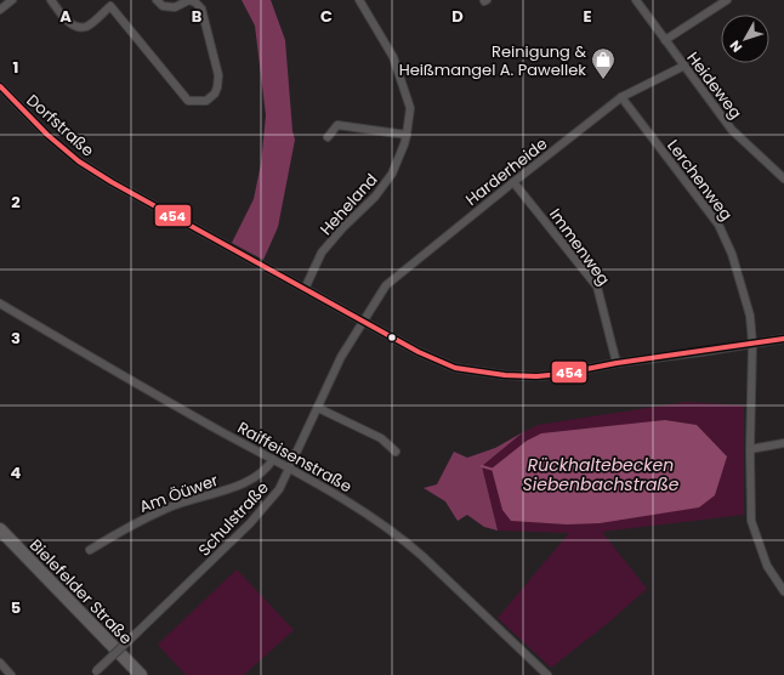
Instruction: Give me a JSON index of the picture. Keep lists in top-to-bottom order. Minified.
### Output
{"streets":{"main road":["Bielefelder Straße"],"street":["Heideweg","Dorfstraße","Harderheide","Lerchenweg","Heheland","Immenweg","Raiffeisenstraße","Am Öüwer","Schulstraße"]},"crossings":[["Heideweg","Harderheide"],["Dorfstraße","Harderheide"],["Dorfstraße","Lerchenweg"],["Dorfstraße","Heheland"],["Dorfstraße","Immenweg"],["Dorfstraße","Schulstraße"],["Harderheide","Lerchenweg"],["Harderheide","Immenweg"],["Harderheide","Schulstraße"],["Raiffeisenstraße","Am Öüwer"],["Raiffeisenstraße","Schulstraße"]],"water":["Rückhaltebecken Siebenbachstraße"],"places":{"shop":["Reinigung & Heißmangel A. Pawellek"]},"lines":["transit line 454"],"north":"bottom left","grid":{"columns":["A","B","C","D","E"],"rows":["1","2","3","4","5"]}}
